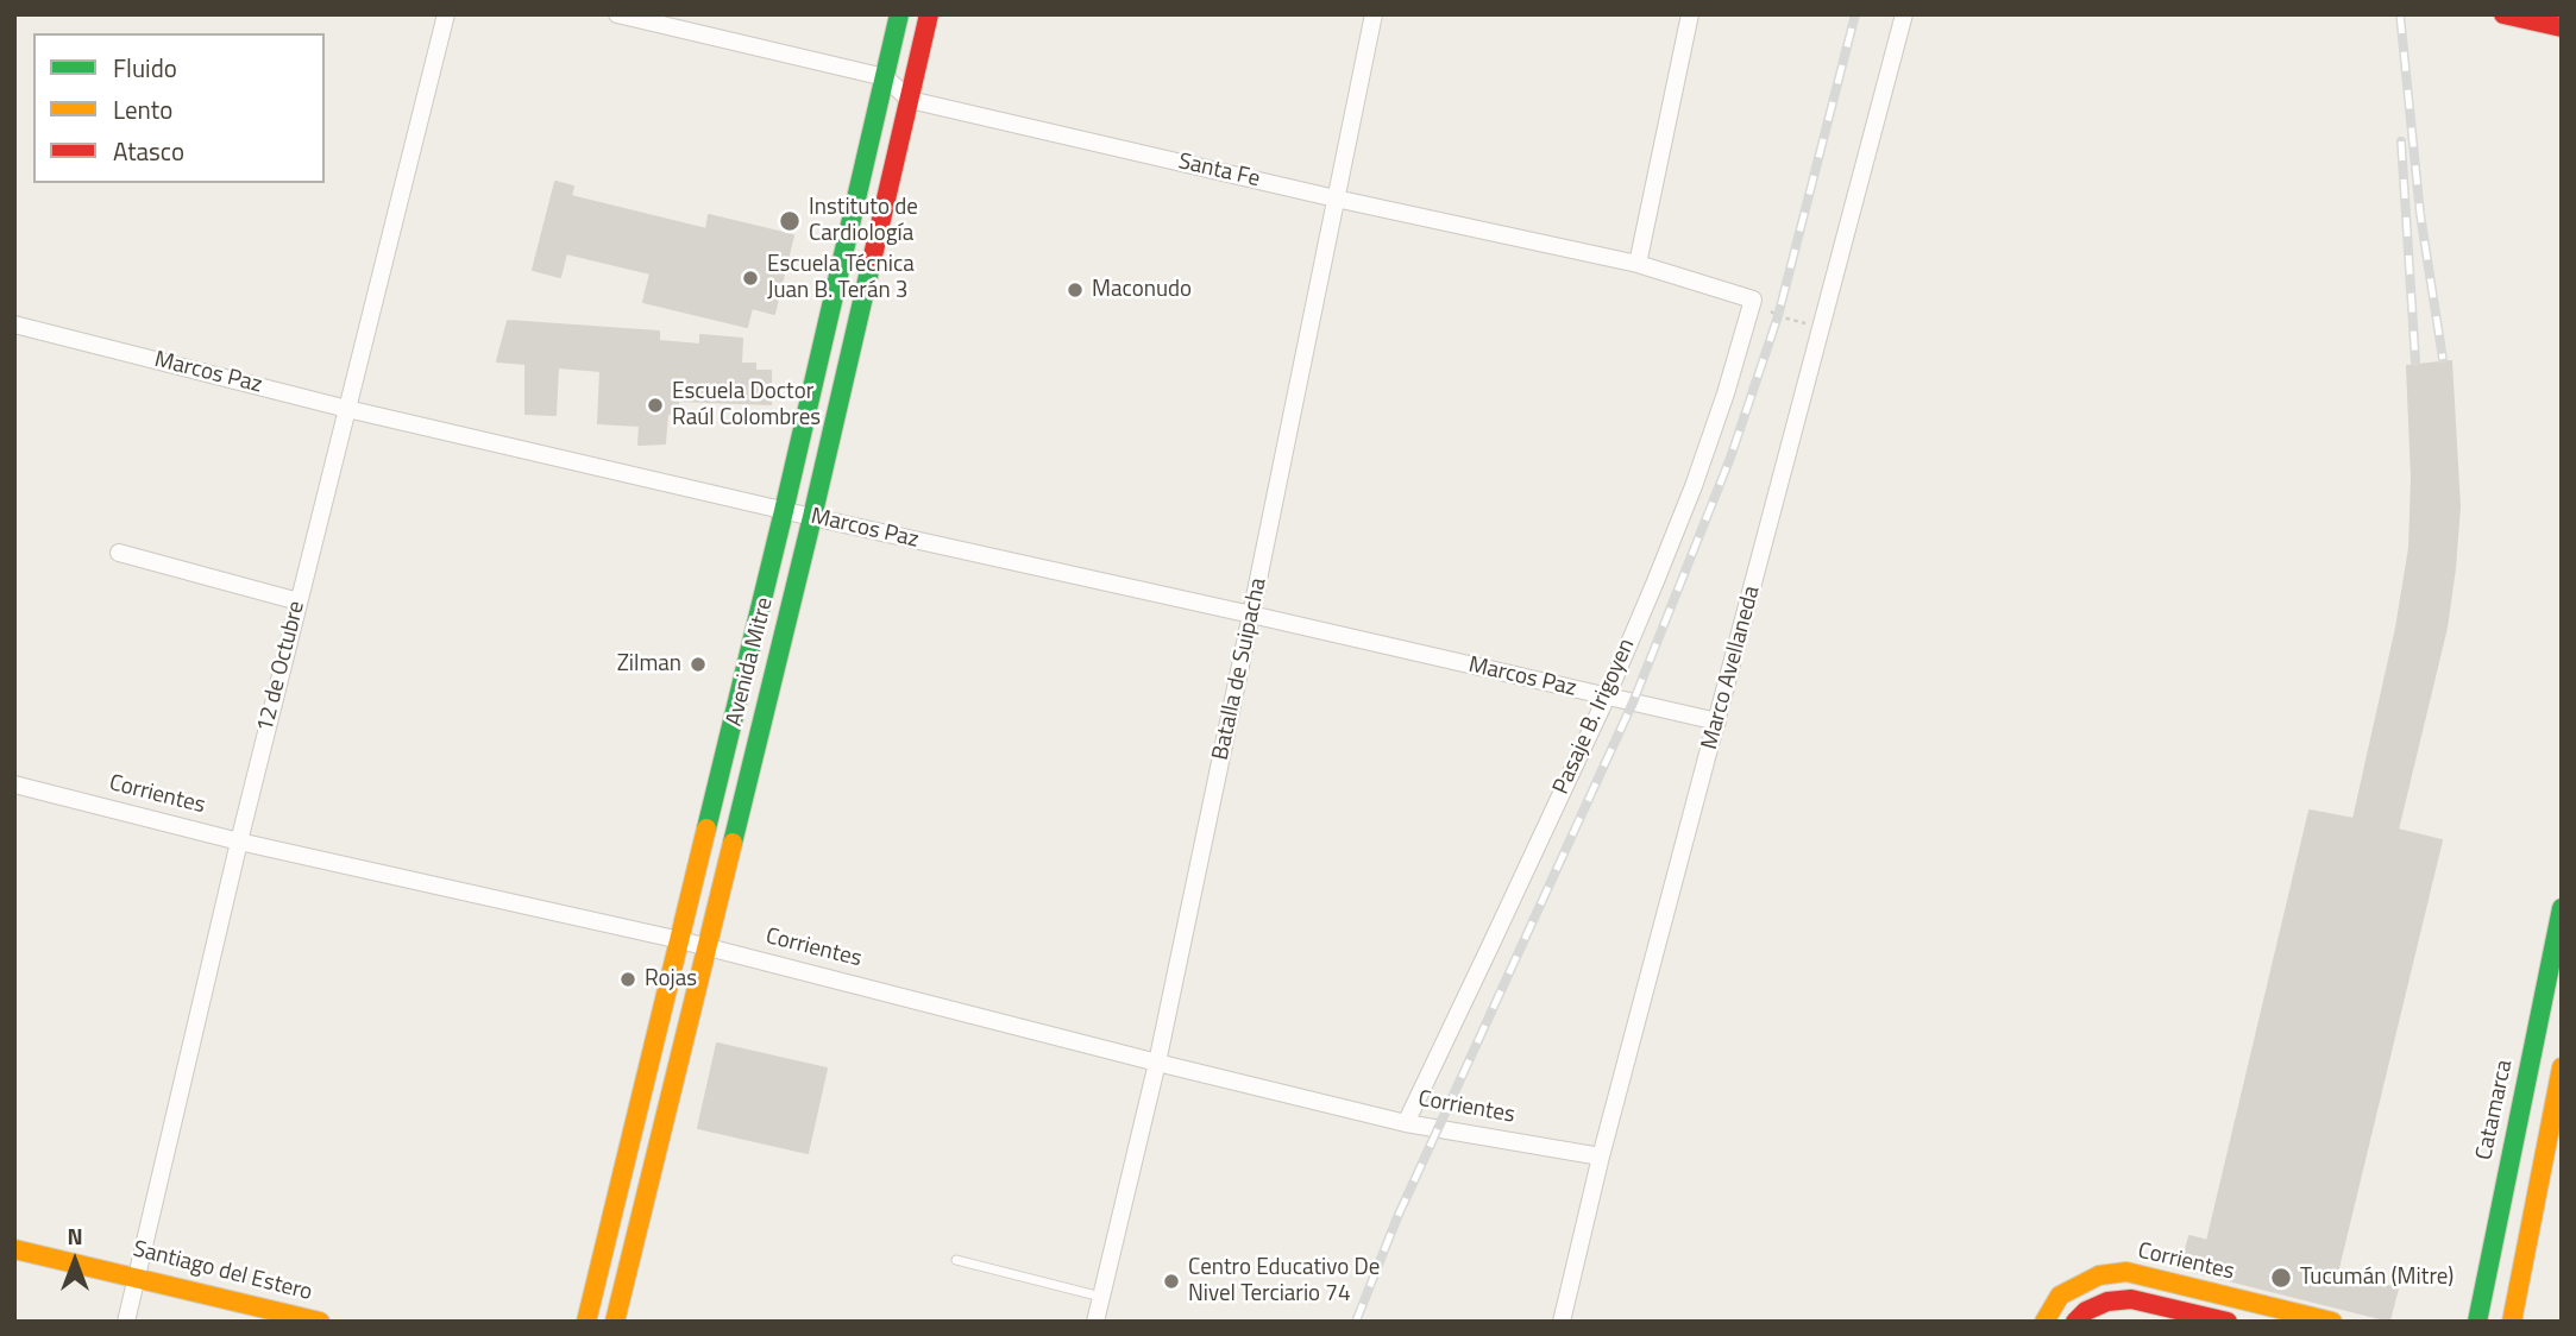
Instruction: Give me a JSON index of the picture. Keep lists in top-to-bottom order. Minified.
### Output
{"streets":{"main road":["Avenida Mitre","Corrientes","Catamarca","Santiago del Estero"],"street":["Santa Fe","Marcos Paz","12 de Octubre","Marco Avellaneda","Batalla de Suipacha","Pasaje B. Irigoyen"]},"crossings":[["Santa Fe","Avenida Mitre"],["Santa Fe","Batalla de Suipacha"],["Santa Fe","Pasaje B. Irigoyen"],["Marcos Paz","Avenida Mitre"],["Marcos Paz","12 de Octubre"],["Marcos Paz","Marco Avellaneda"],["Marcos Paz","Batalla de Suipacha"],["Marcos Paz","Pasaje B. Irigoyen"],["Avenida Mitre","Corrientes"],["12 de Octubre","Corrientes"],["12 de Octubre","Santiago del Estero"],["Marco Avellaneda","Corrientes"],["Batalla de Suipacha","Corrientes"],["Pasaje B. Irigoyen","Corrientes"]],"places":["Instituto de Cardiología","Escuela Técnica Juan B. Terán 3","Maconudo","Escuela Doctor Raúl Colombres","Zilman","Rojas","Tucumán (Mitre)","Centro Educativo De Nivel Terciario 74"],"legend":["Fluido","Lento","Atasco"],"north":"top"}
